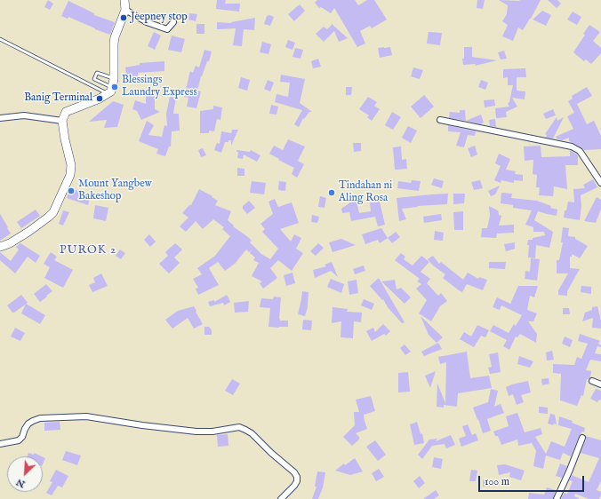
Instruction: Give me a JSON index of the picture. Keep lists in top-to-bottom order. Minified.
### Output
{"districts":["PUROK 2"],"places":["Jeepney stop","Blessings Laundry Express","Banig Terminal","Mount Yangbew Bakeshop","Tindahan ni Aling Rosa"],"scale_bar":"100 m","north":"bottom left"}
